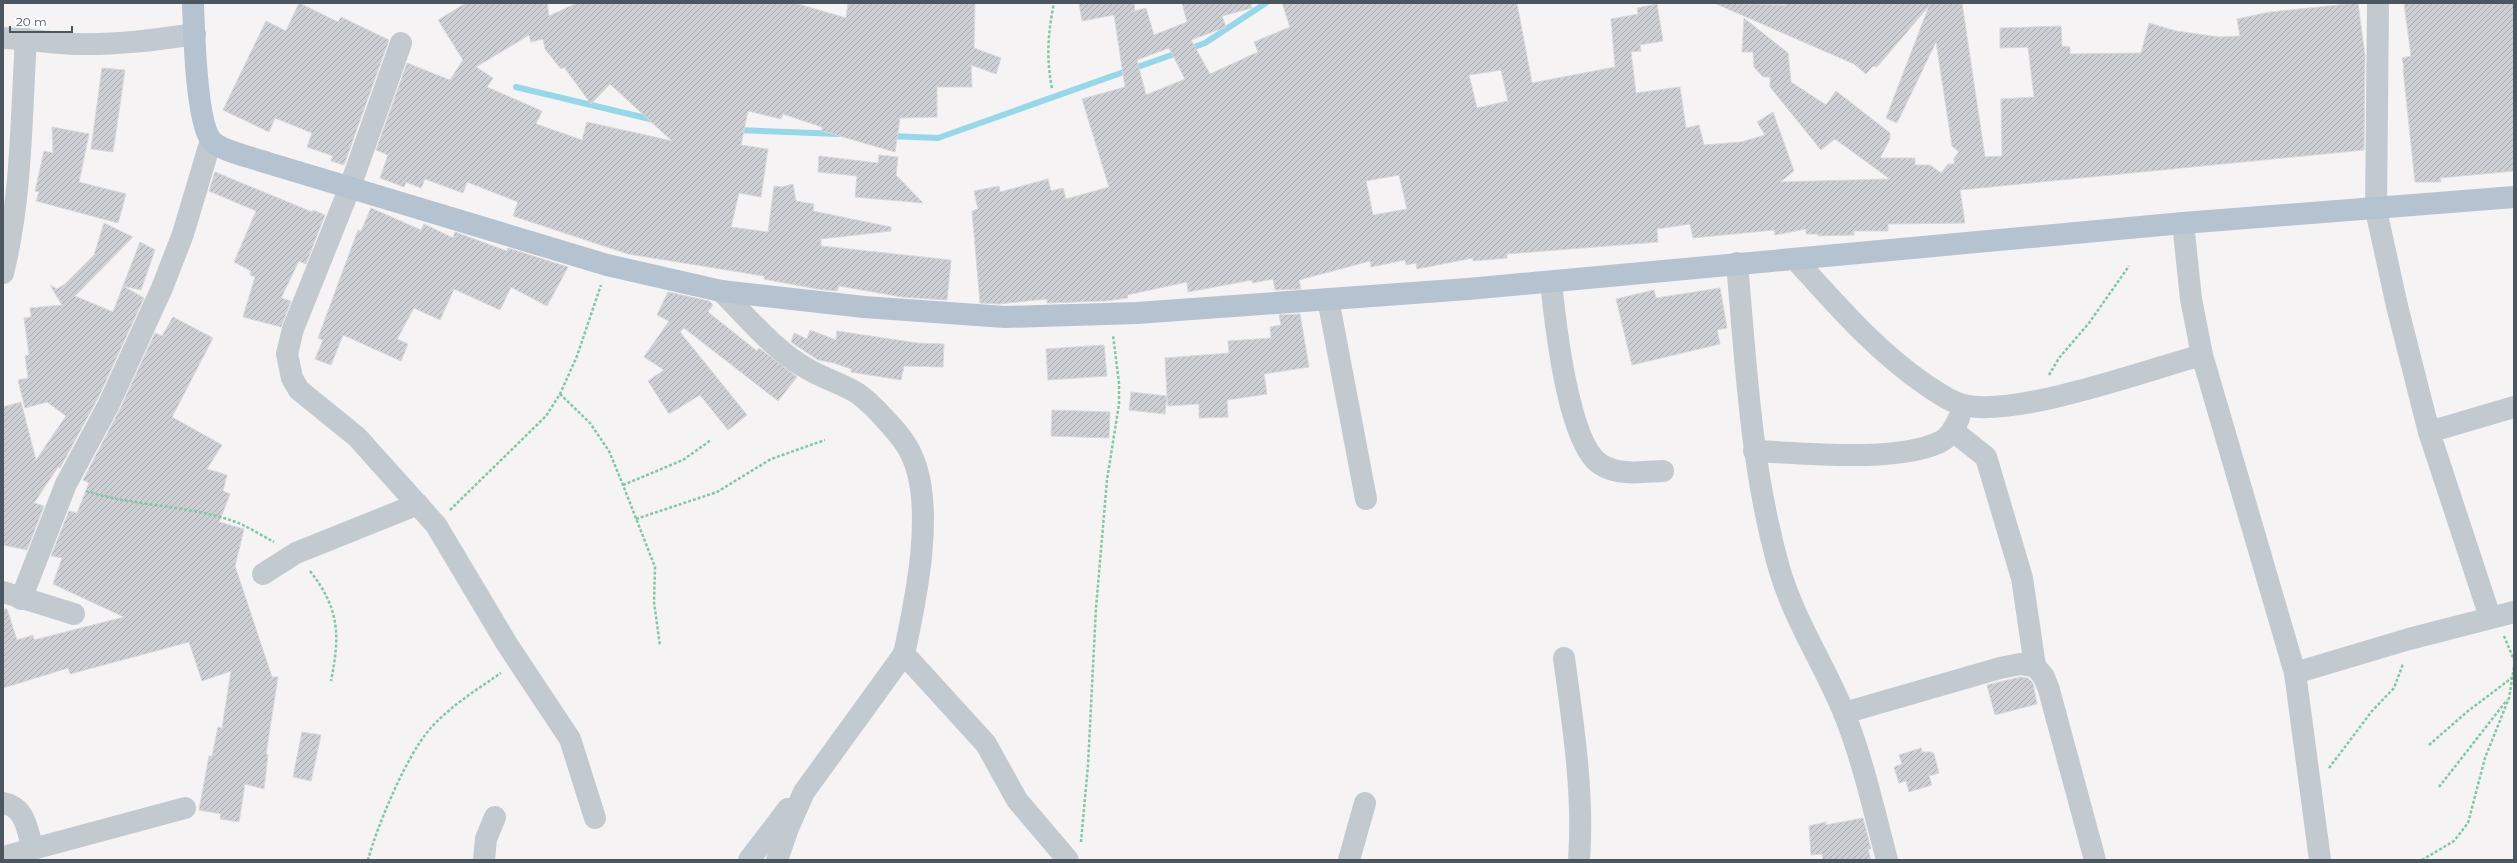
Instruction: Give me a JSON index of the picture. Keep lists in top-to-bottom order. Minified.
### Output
{"scale_bar":"20 m"}
